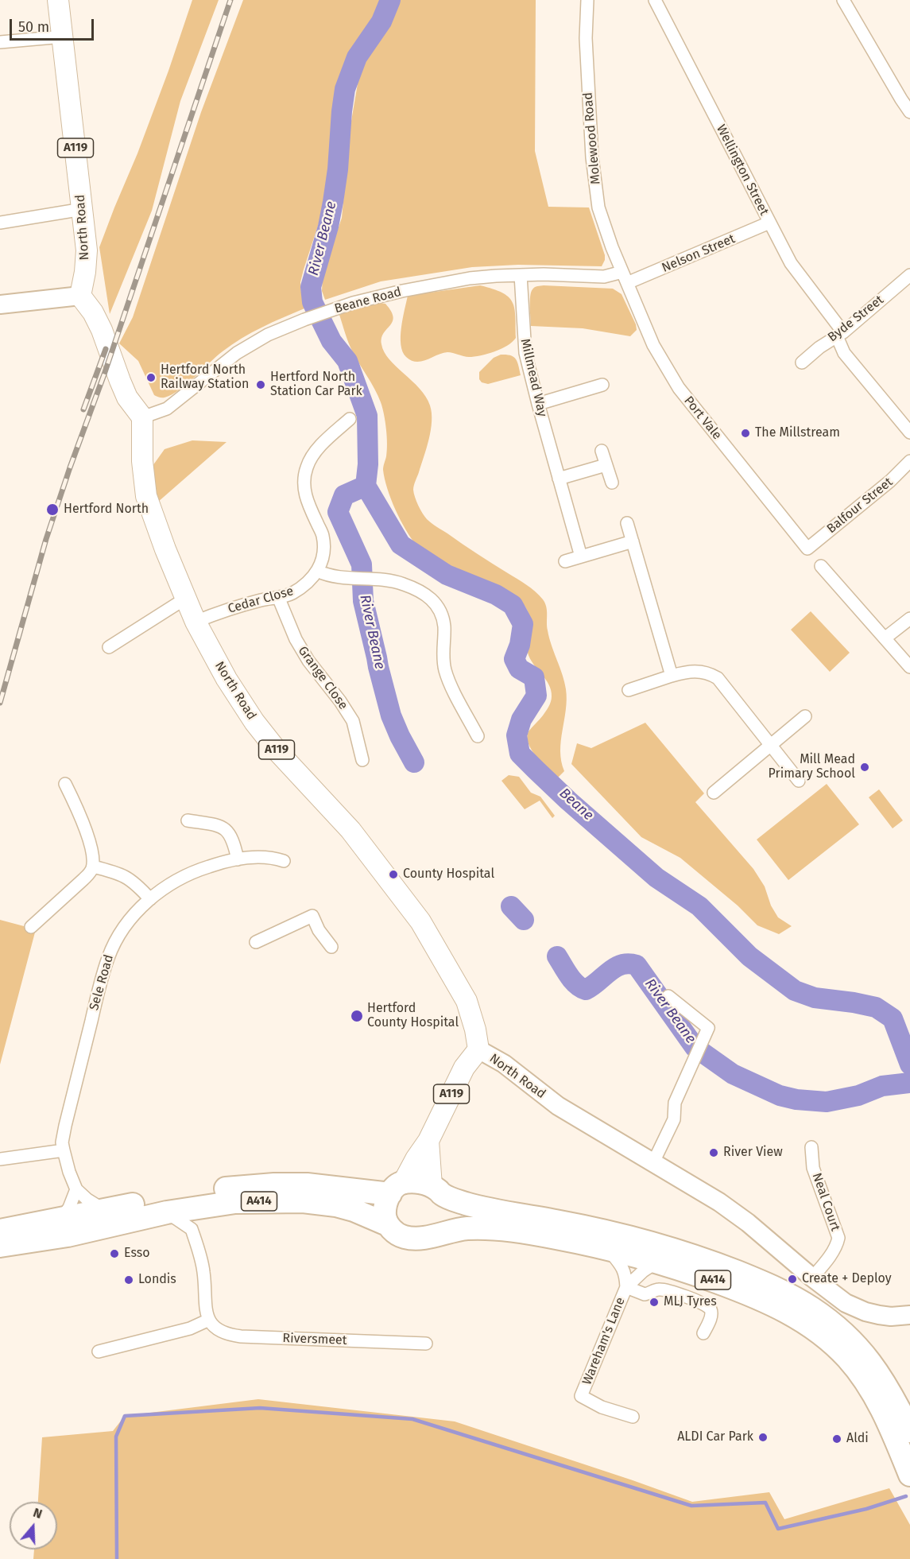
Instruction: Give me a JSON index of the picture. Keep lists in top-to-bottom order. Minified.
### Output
{"streets":{"highway":["A414"],"main road":["A119","North Road"],"street":["Molewood Road","Wellington Street","Nelson Street","Beane Road","Byde Street","Millmead Way","Port Vale","Balfour Street","Cedar Close","Grange Close","Sele Road","Neal Court","Riversmeet","Wareham's Lane"]},"crossings":[["Molewood Road","Nelson Street"],["Molewood Road","Beane Road"],["Molewood Road","Port Vale"],["A119","North Road"],["A119","A414"],["Wellington Street","Nelson Street"],["Wellington Street","Byde Street"],["North Road","Beane Road"],["North Road","Cedar Close"],["North Road","Neal Court"],["Nelson Street","Beane Road"],["Nelson Street","Port Vale"],["Beane Road","Millmead Way"],["Beane Road","Port Vale"],["Port Vale","Balfour Street"],["Cedar Close","Grange Close"],["Sele Road","A414"],["A414","Wareham's Lane"]],"water":["River Beane","Beane"],"places":["Hertford North Railway Station","Hertford North Station Car Park","The Millstream","Hertford North","Mill Mead Primary School","County Hospital","Hertford County Hospital","River View","Esso","Create + Deploy","Londis","MLJ Tyres","ALDI Car Park","Aldi"],"scale_bar":"50 m","north":"top"}
